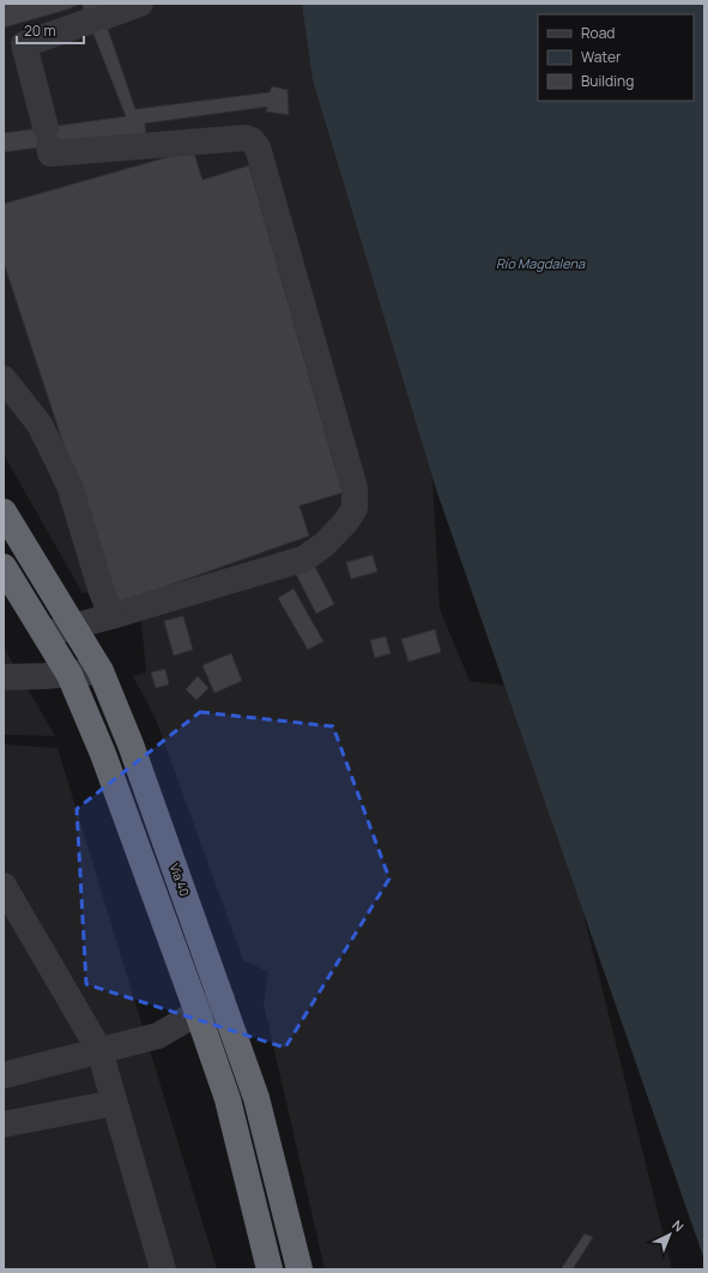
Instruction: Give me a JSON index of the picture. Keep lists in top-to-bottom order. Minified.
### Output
{"streets":{"highway":["Vía 40"]},"water":["Río Magdalena"],"legend":["Road","Water","Building"],"scale_bar":"20 m","north":"top right"}
